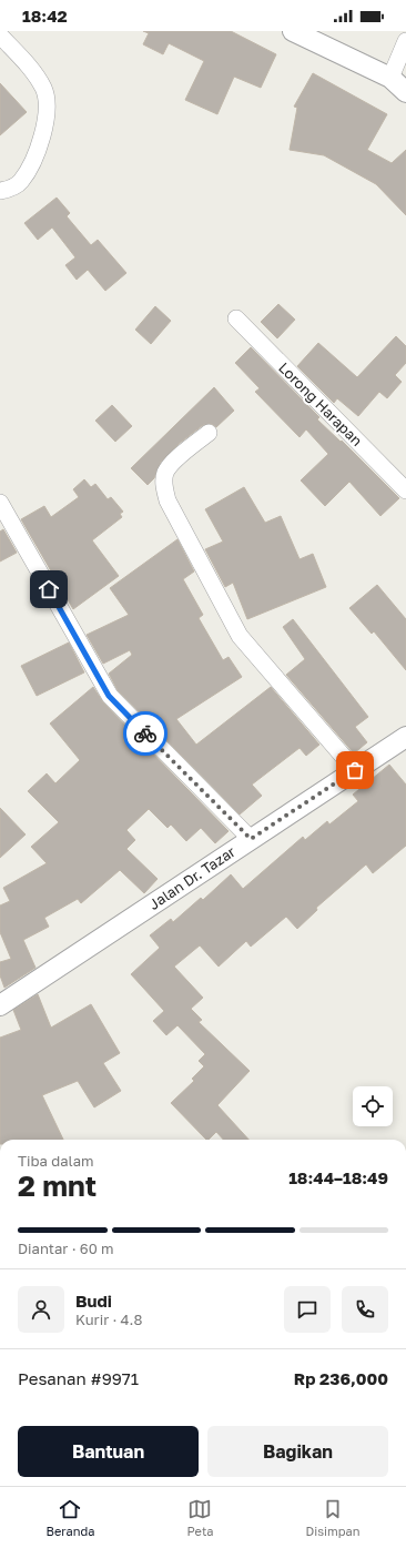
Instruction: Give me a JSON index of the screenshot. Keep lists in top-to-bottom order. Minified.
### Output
{"streets":{"street":["Lorong Harapan","Jalan Dr. Tazar"]},"page":{"status":"18:42","heading":["2 mnt","Tiba dalam","18:44–18:49"],"panel":["Budi","Kurir · 4.8","Pesanan #9971","Rp 236,000"],"bar":"Diantar · 60 m","buttons":["Bantuan","Bagikan"],"tabs":["Beranda","Peta","Disimpan"]}}
